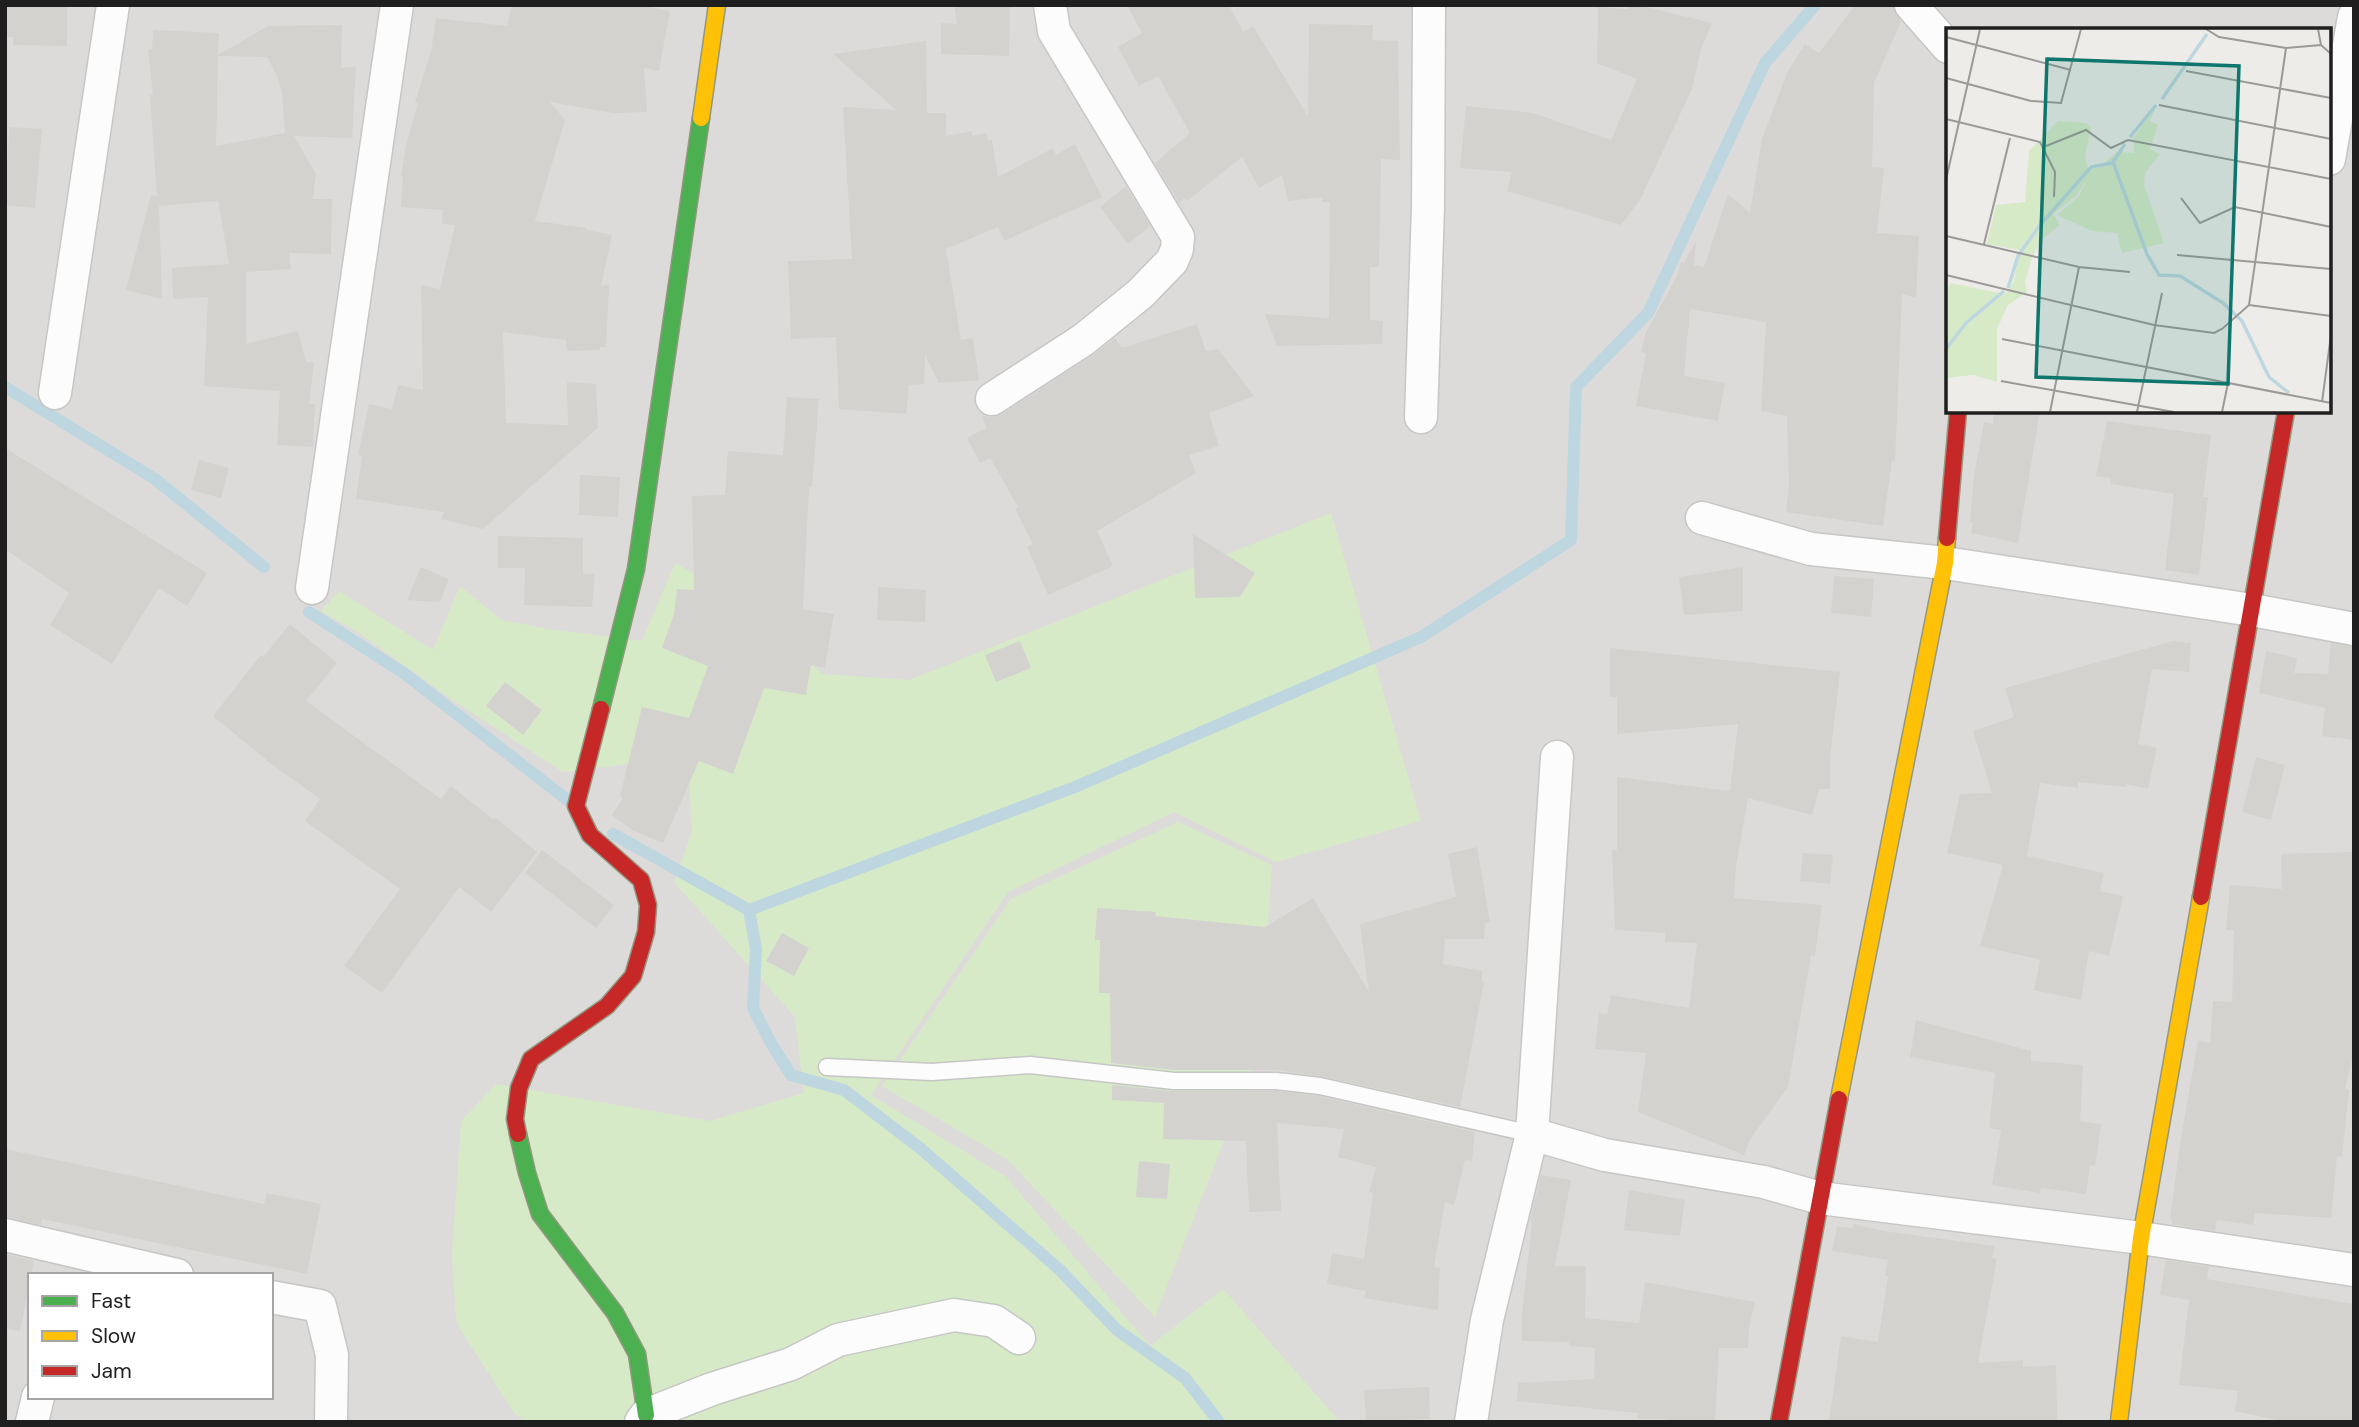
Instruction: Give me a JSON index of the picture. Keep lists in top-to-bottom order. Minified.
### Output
{"legend":["Fast","Slow","Jam"]}
